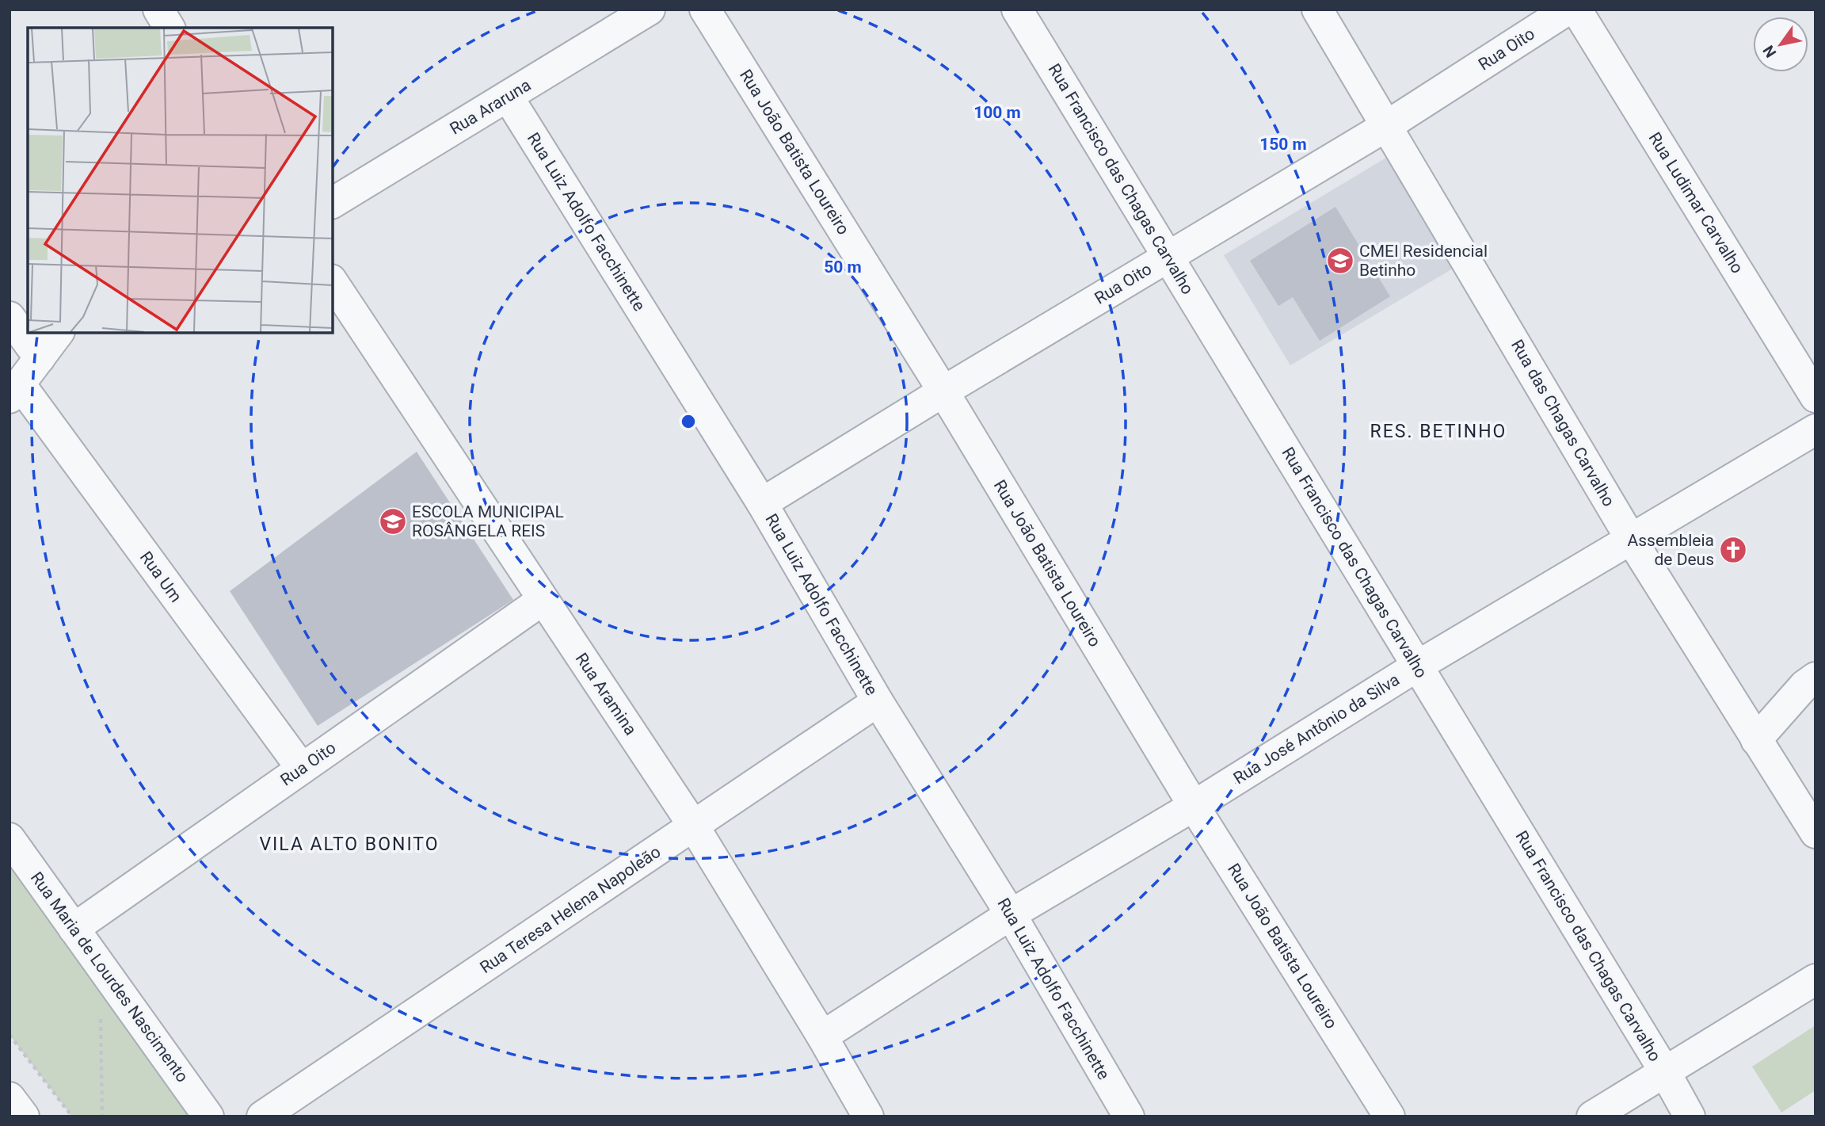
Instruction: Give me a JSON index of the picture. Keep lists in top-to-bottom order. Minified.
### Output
{"streets":{"street":["Rua Oito","Rua Araruna","Rua João Batista Loureiro","Rua Francisco das Chagas Carvalho","Rua Ludimar Carvalho","Rua Luiz Adolfo Facchinette","Rua das Chagas Carvalho","Rua Um","Rua Aramina","Rua José Antônio da Silva","Rua Teresa Helena Napoleão","Rua Maria de Lourdes Nascimento"]},"crossings":[["Rua Oito","Rua João Batista Loureiro"],["Rua Oito","Rua Francisco das Chagas Carvalho"],["Rua Oito","Rua Luiz Adolfo Facchinette"],["Rua Oito","Rua das Chagas Carvalho"],["Rua Oito","Rua Um"],["Rua Oito","Rua Aramina"],["Rua Oito","Rua Maria de Lourdes Nascimento"],["Rua Araruna","Rua Luiz Adolfo Facchinette"],["Rua João Batista Loureiro","Rua José Antônio da Silva"],["Rua Francisco das Chagas Carvalho","Rua José Antônio da Silva"],["Rua Luiz Adolfo Facchinette","Rua José Antônio da Silva"],["Rua Luiz Adolfo Facchinette","Rua Teresa Helena Napoleão"],["Rua das Chagas Carvalho","Rua José Antônio da Silva"],["Rua Aramina","Rua José Antônio da Silva"],["Rua Aramina","Rua Teresa Helena Napoleão"]],"districts":["RES. BETINHO","VILA ALTO BONITO"],"places":{"school or university":["CMEI Residencial Betinho","ESCOLA MUNICIPAL ROSÂNGELA REIS"],"church":["Assembleia de Deus"]},"north":"bottom left","rings":["100 m","150 m","50 m"]}
